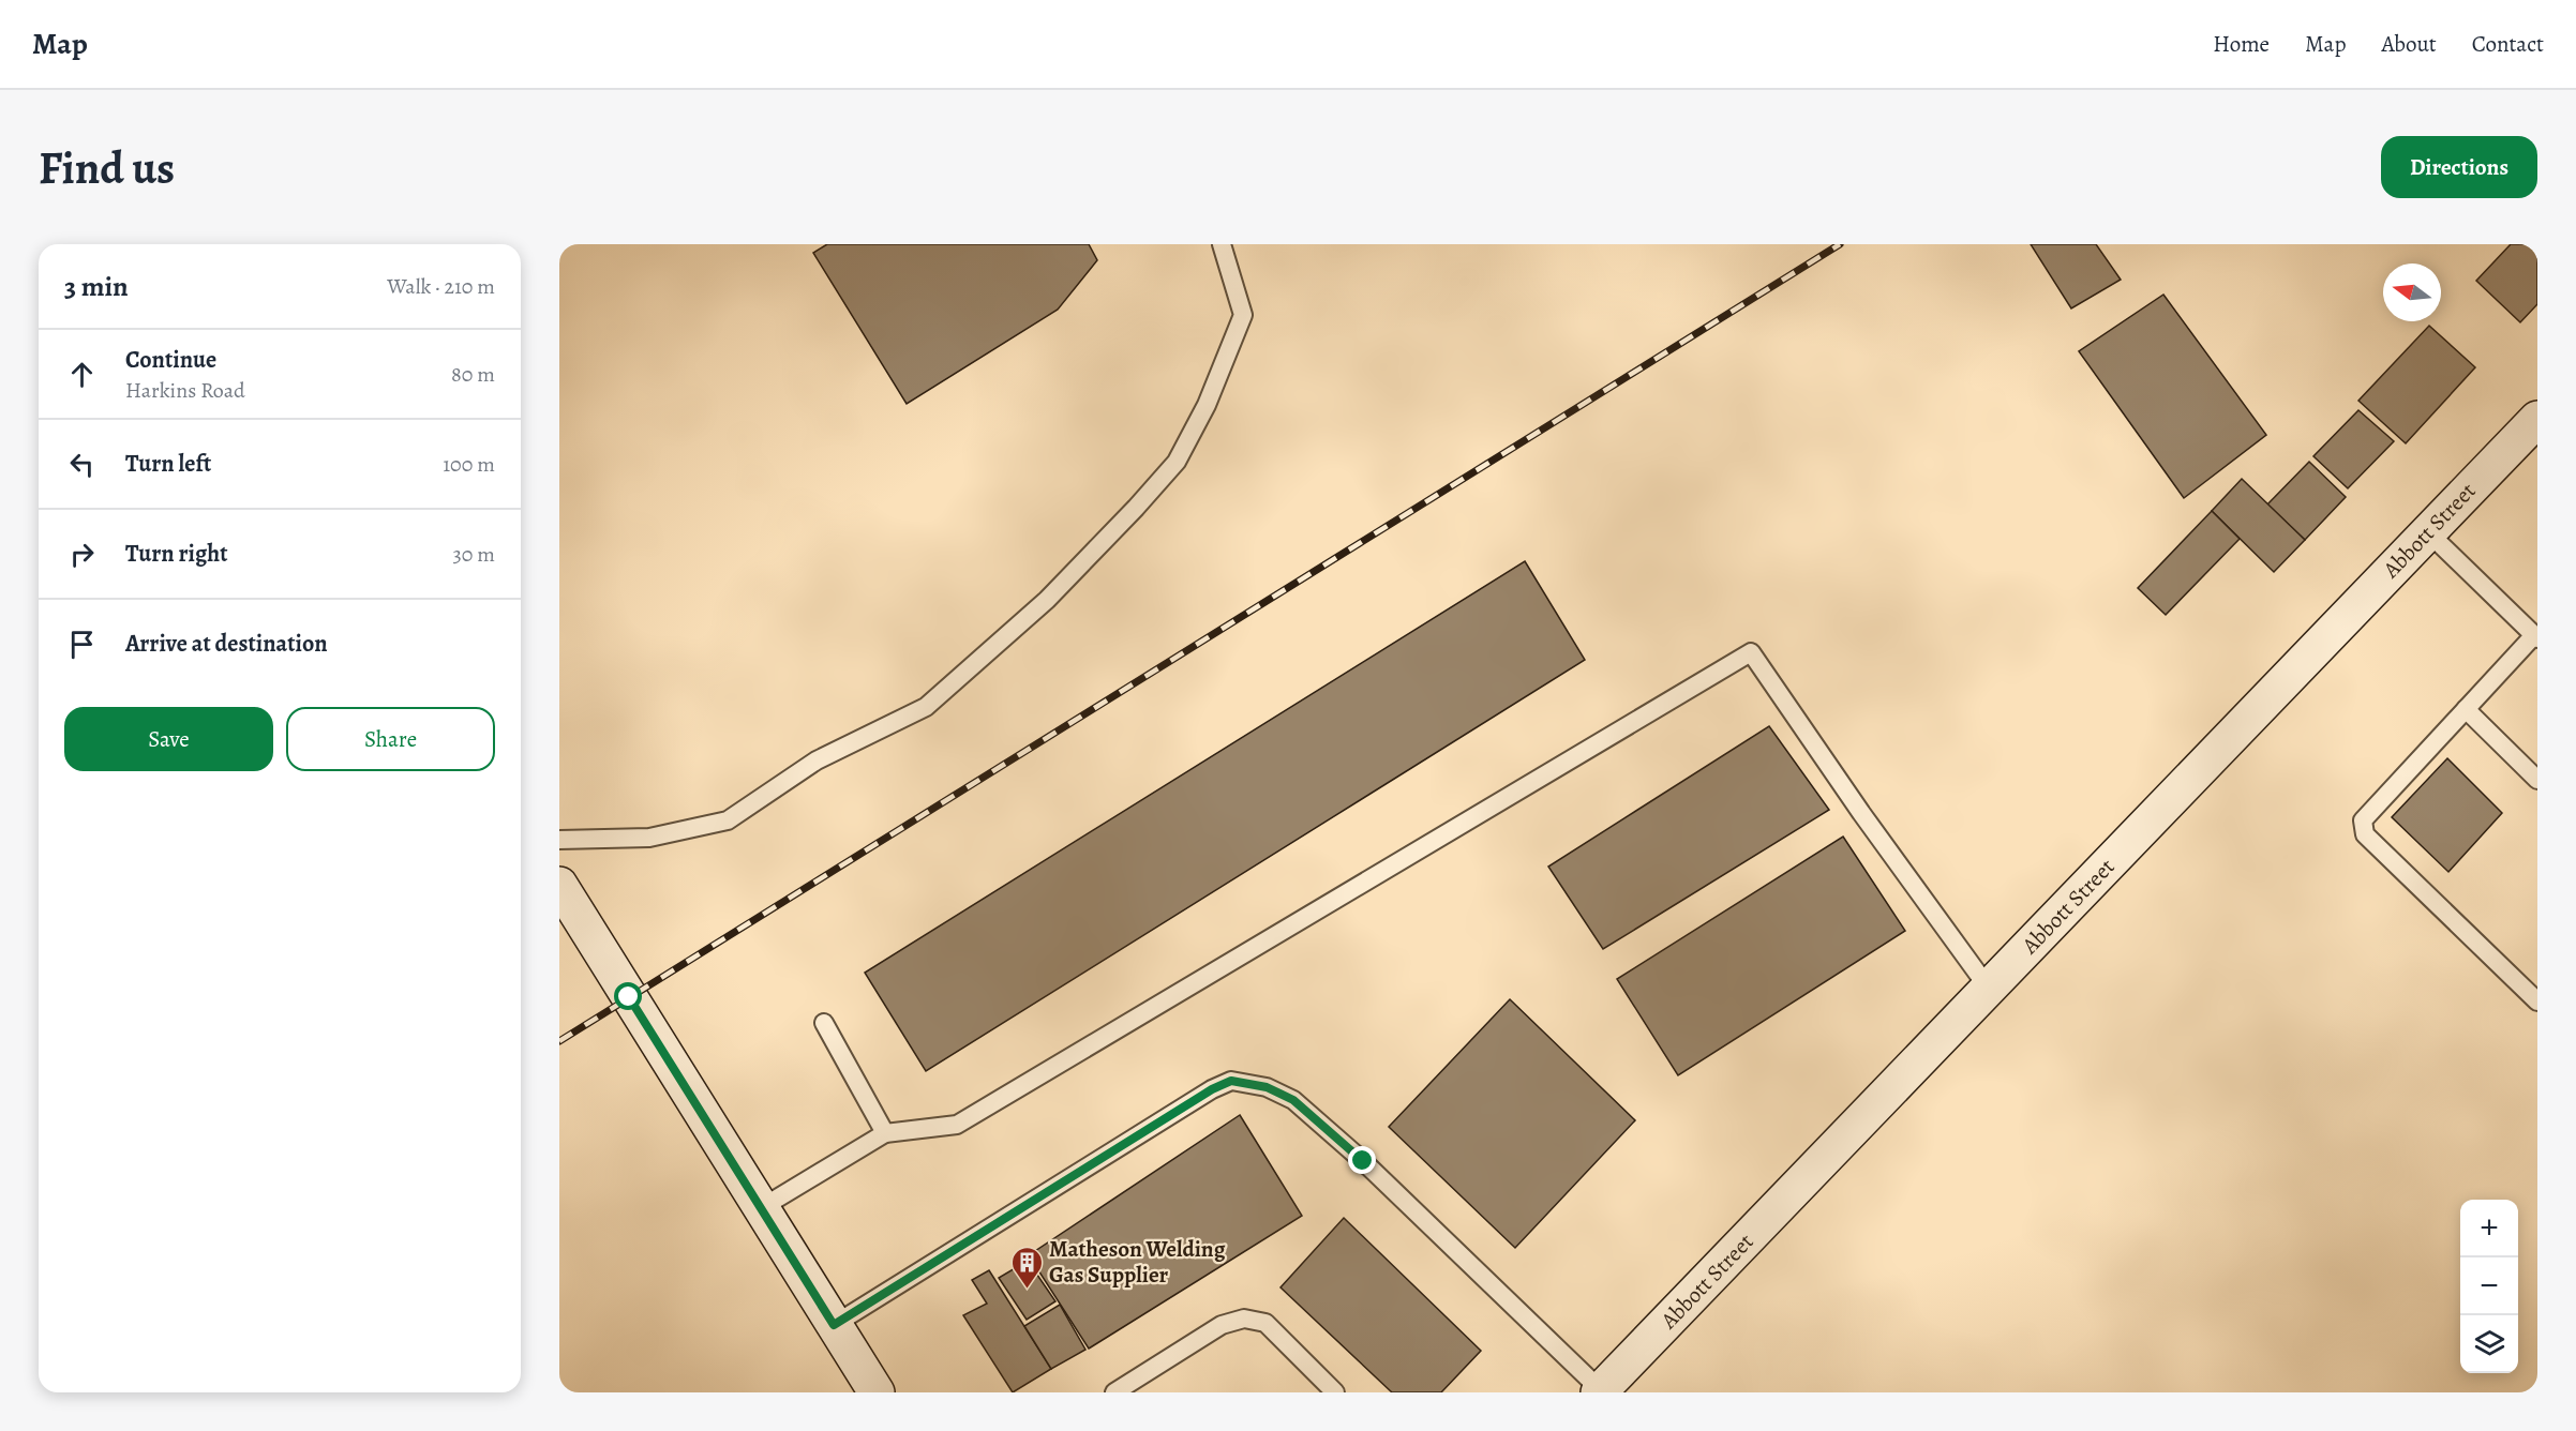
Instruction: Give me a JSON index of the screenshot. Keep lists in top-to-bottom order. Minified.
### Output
{"streets":{"main road":["Abbott Street"]},"places":{"building":["Matheson Welding Gas Supplier"]},"north":"left","page":{"header":"Map","nav":["Home","Map","About","Contact"],"buttons":["Directions",["Save","Share"]],"title":"Find us","heading":["3 min","Walk · 210 m"],"list":[["Continue","Harkins Road","80 m"],["Turn left","100 m"],["Turn right","30 m"],"Arrive at destination"],"map_buttons":["+","−"]}}
